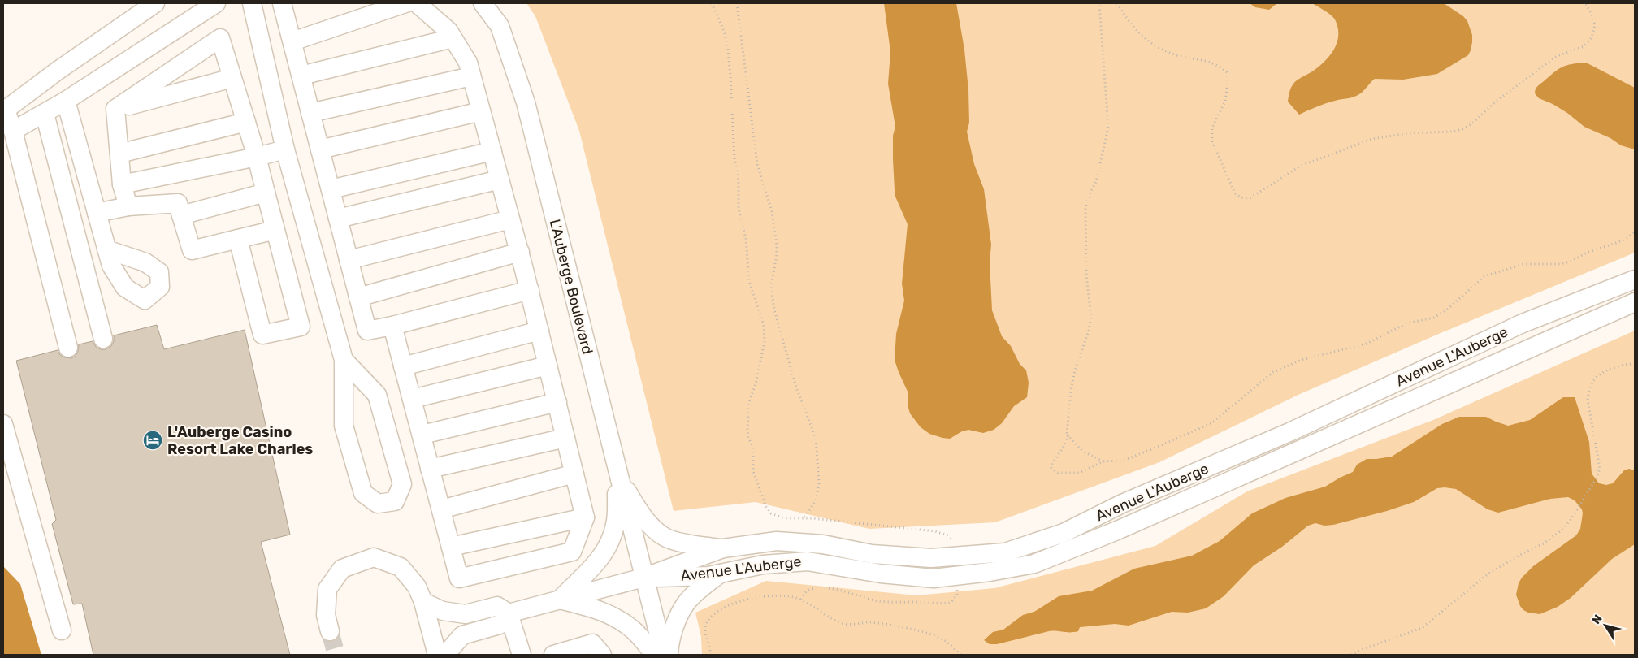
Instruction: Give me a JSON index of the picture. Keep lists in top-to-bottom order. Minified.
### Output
{"streets":{"street":["L'Auberge Boulevard","Avenue L'Auberge"]},"crossings":[["L'Auberge Boulevard","Avenue L'Auberge"]],"places":{"hotel":["L'Auberge Casino Resort Lake Charles"]},"north":"top left"}
